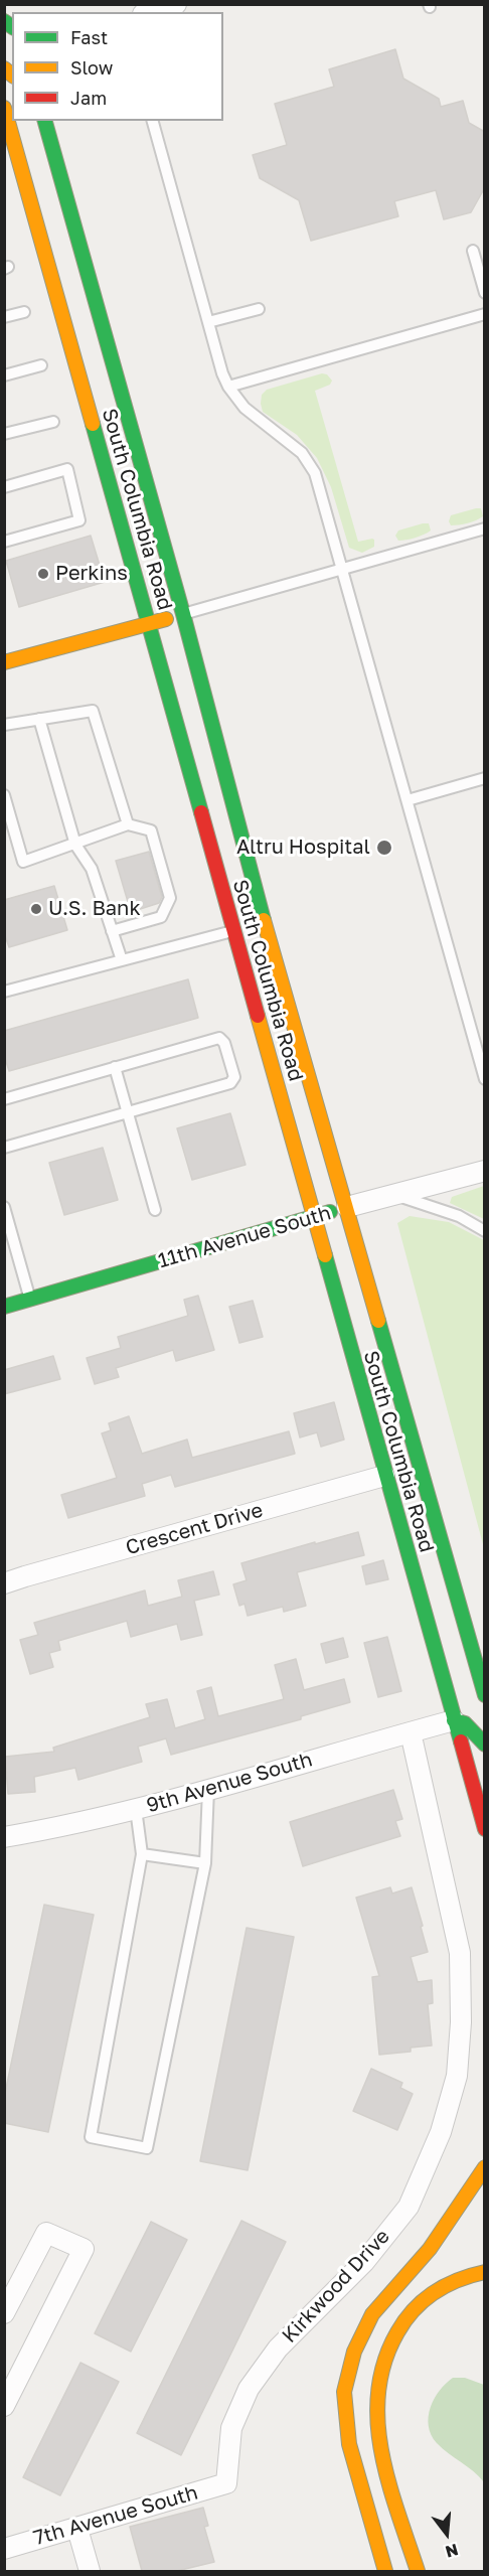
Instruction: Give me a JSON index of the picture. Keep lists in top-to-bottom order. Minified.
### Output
{"streets":{"main road":["South Columbia Road","11th Avenue South"],"street":["Crescent Drive","9th Avenue South","Kirkwood Drive","7th Avenue South"]},"crossings":[["South Columbia Road","11th Avenue South"],["South Columbia Road","Crescent Drive"],["South Columbia Road","9th Avenue South"],["9th Avenue South","Kirkwood Drive"],["Kirkwood Drive","7th Avenue South"]],"places":["Perkins","Altru Hospital","U.S. Bank"],"legend":["Fast","Slow","Jam"],"north":"bottom"}
